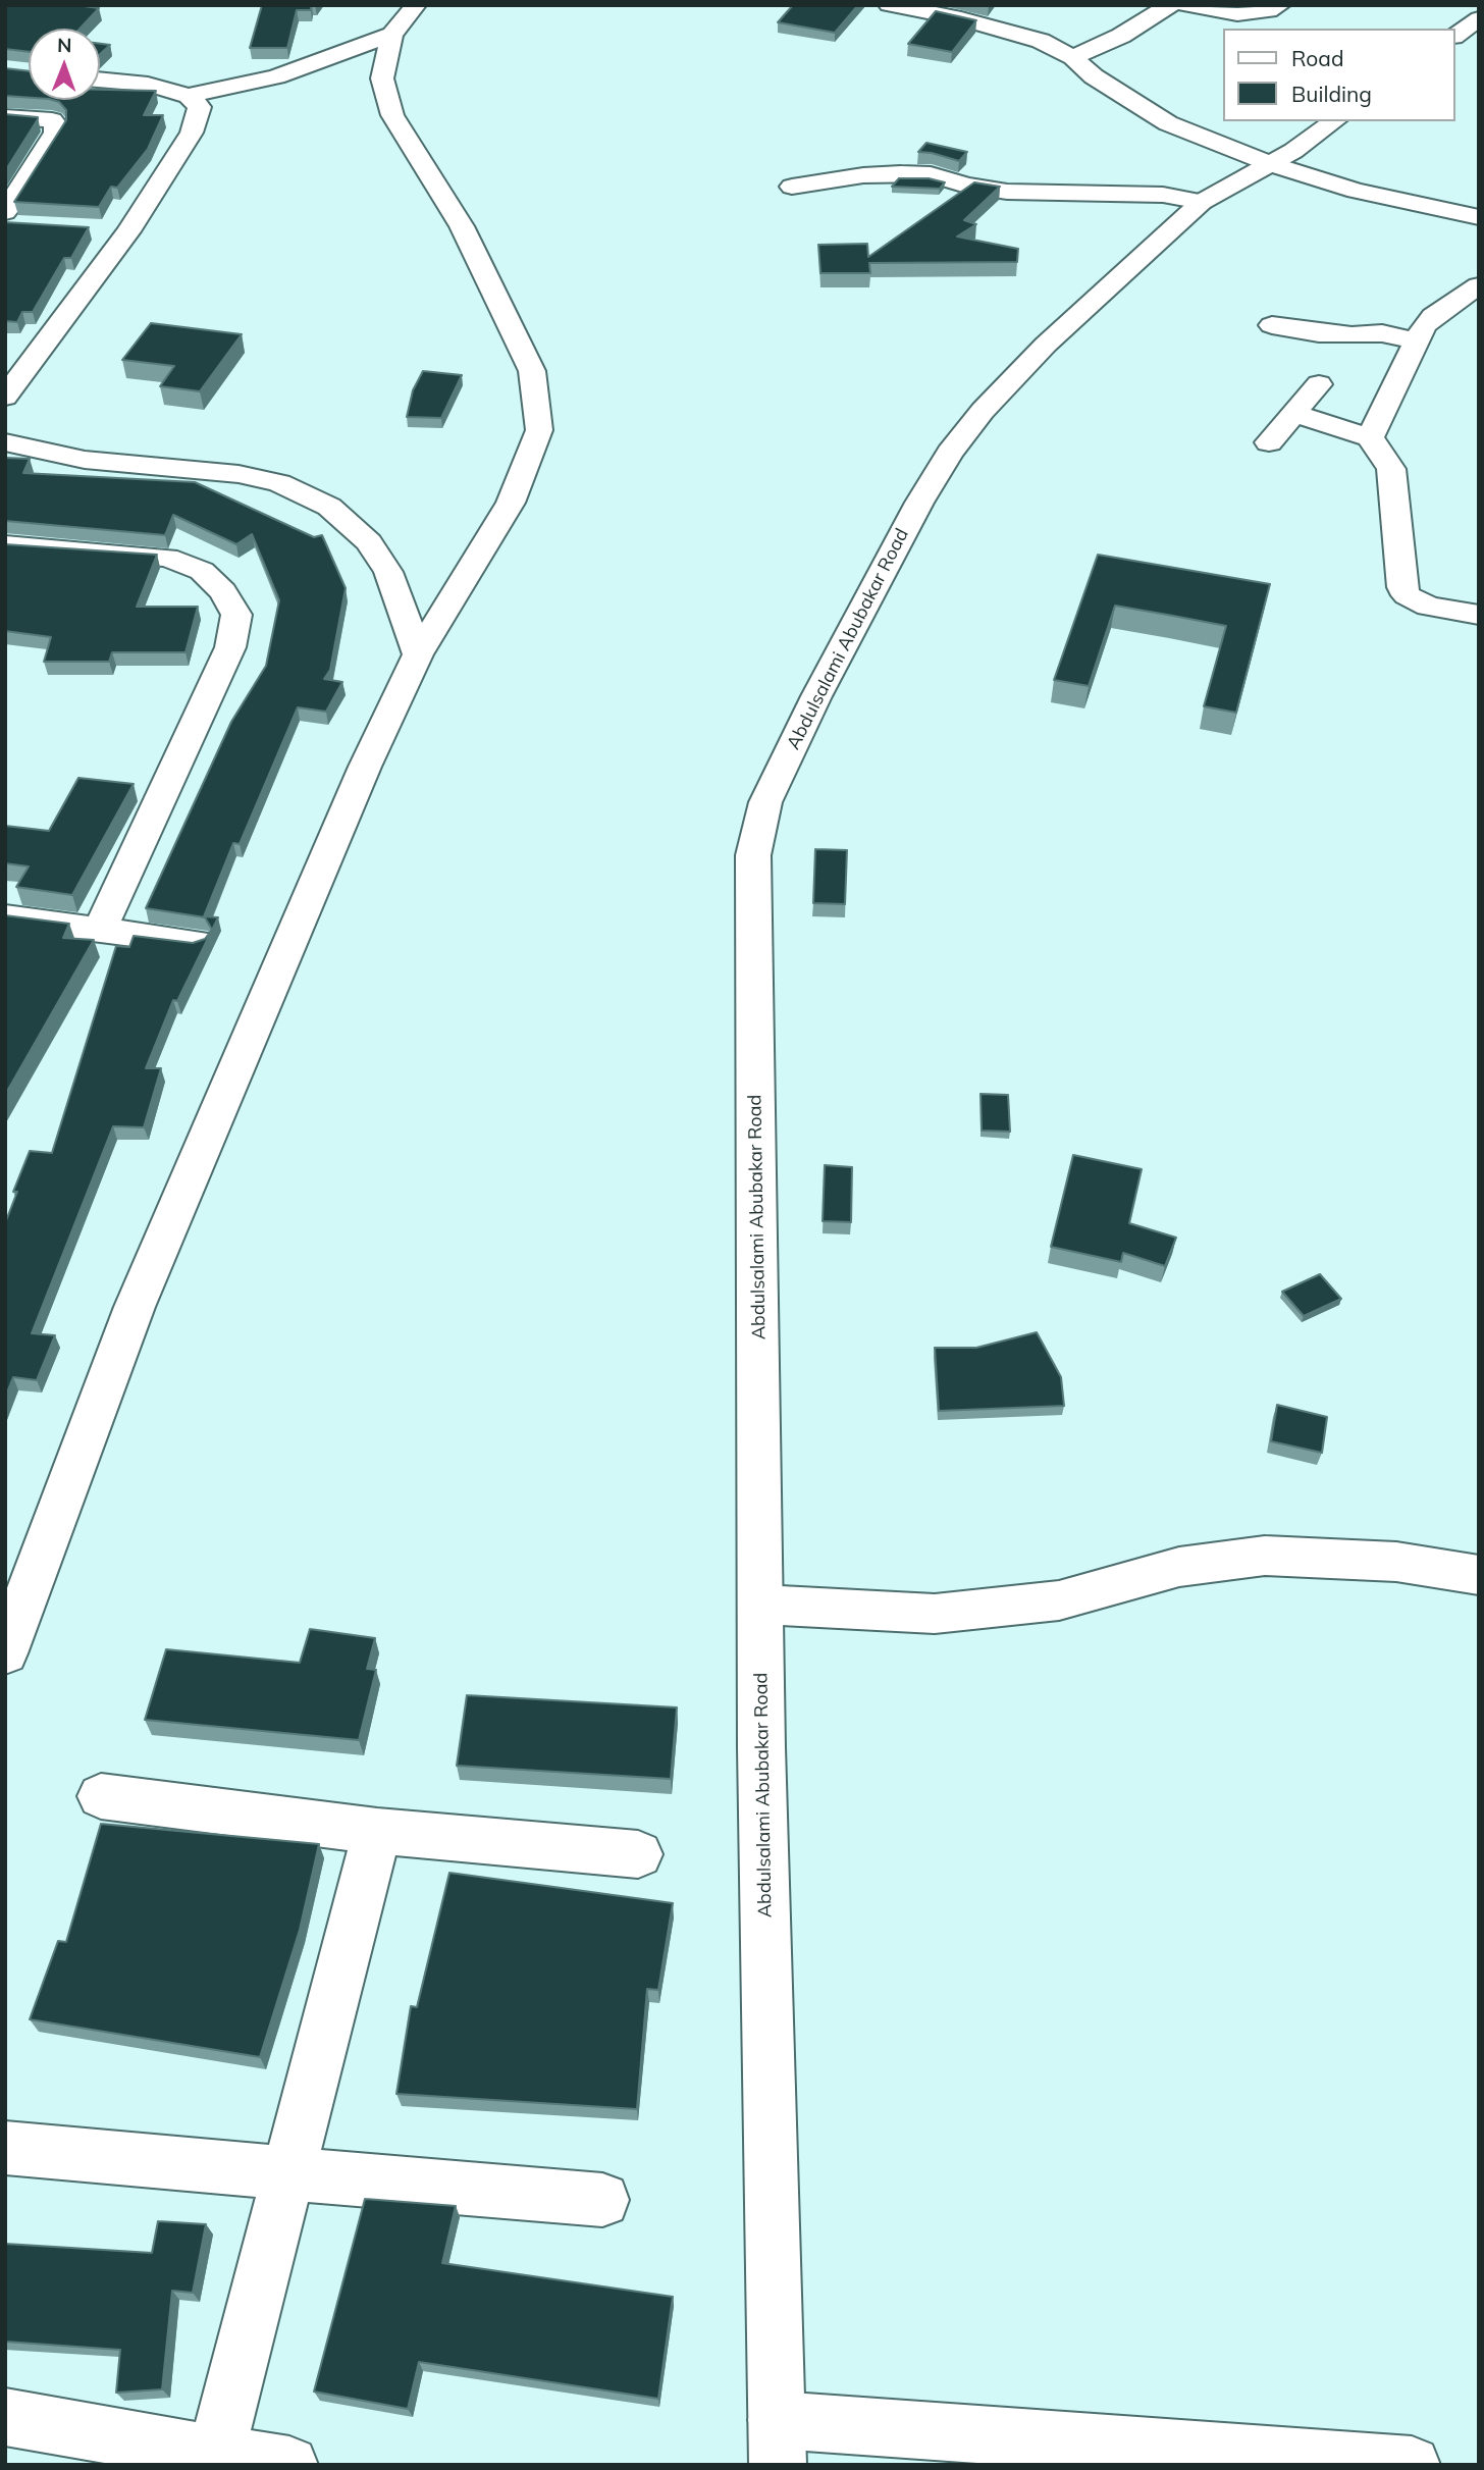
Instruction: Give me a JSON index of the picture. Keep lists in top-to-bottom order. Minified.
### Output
{"streets":{"street":["Abdulsalami Abubakar Road"]},"legend":["Road","Building"],"north":"top"}
